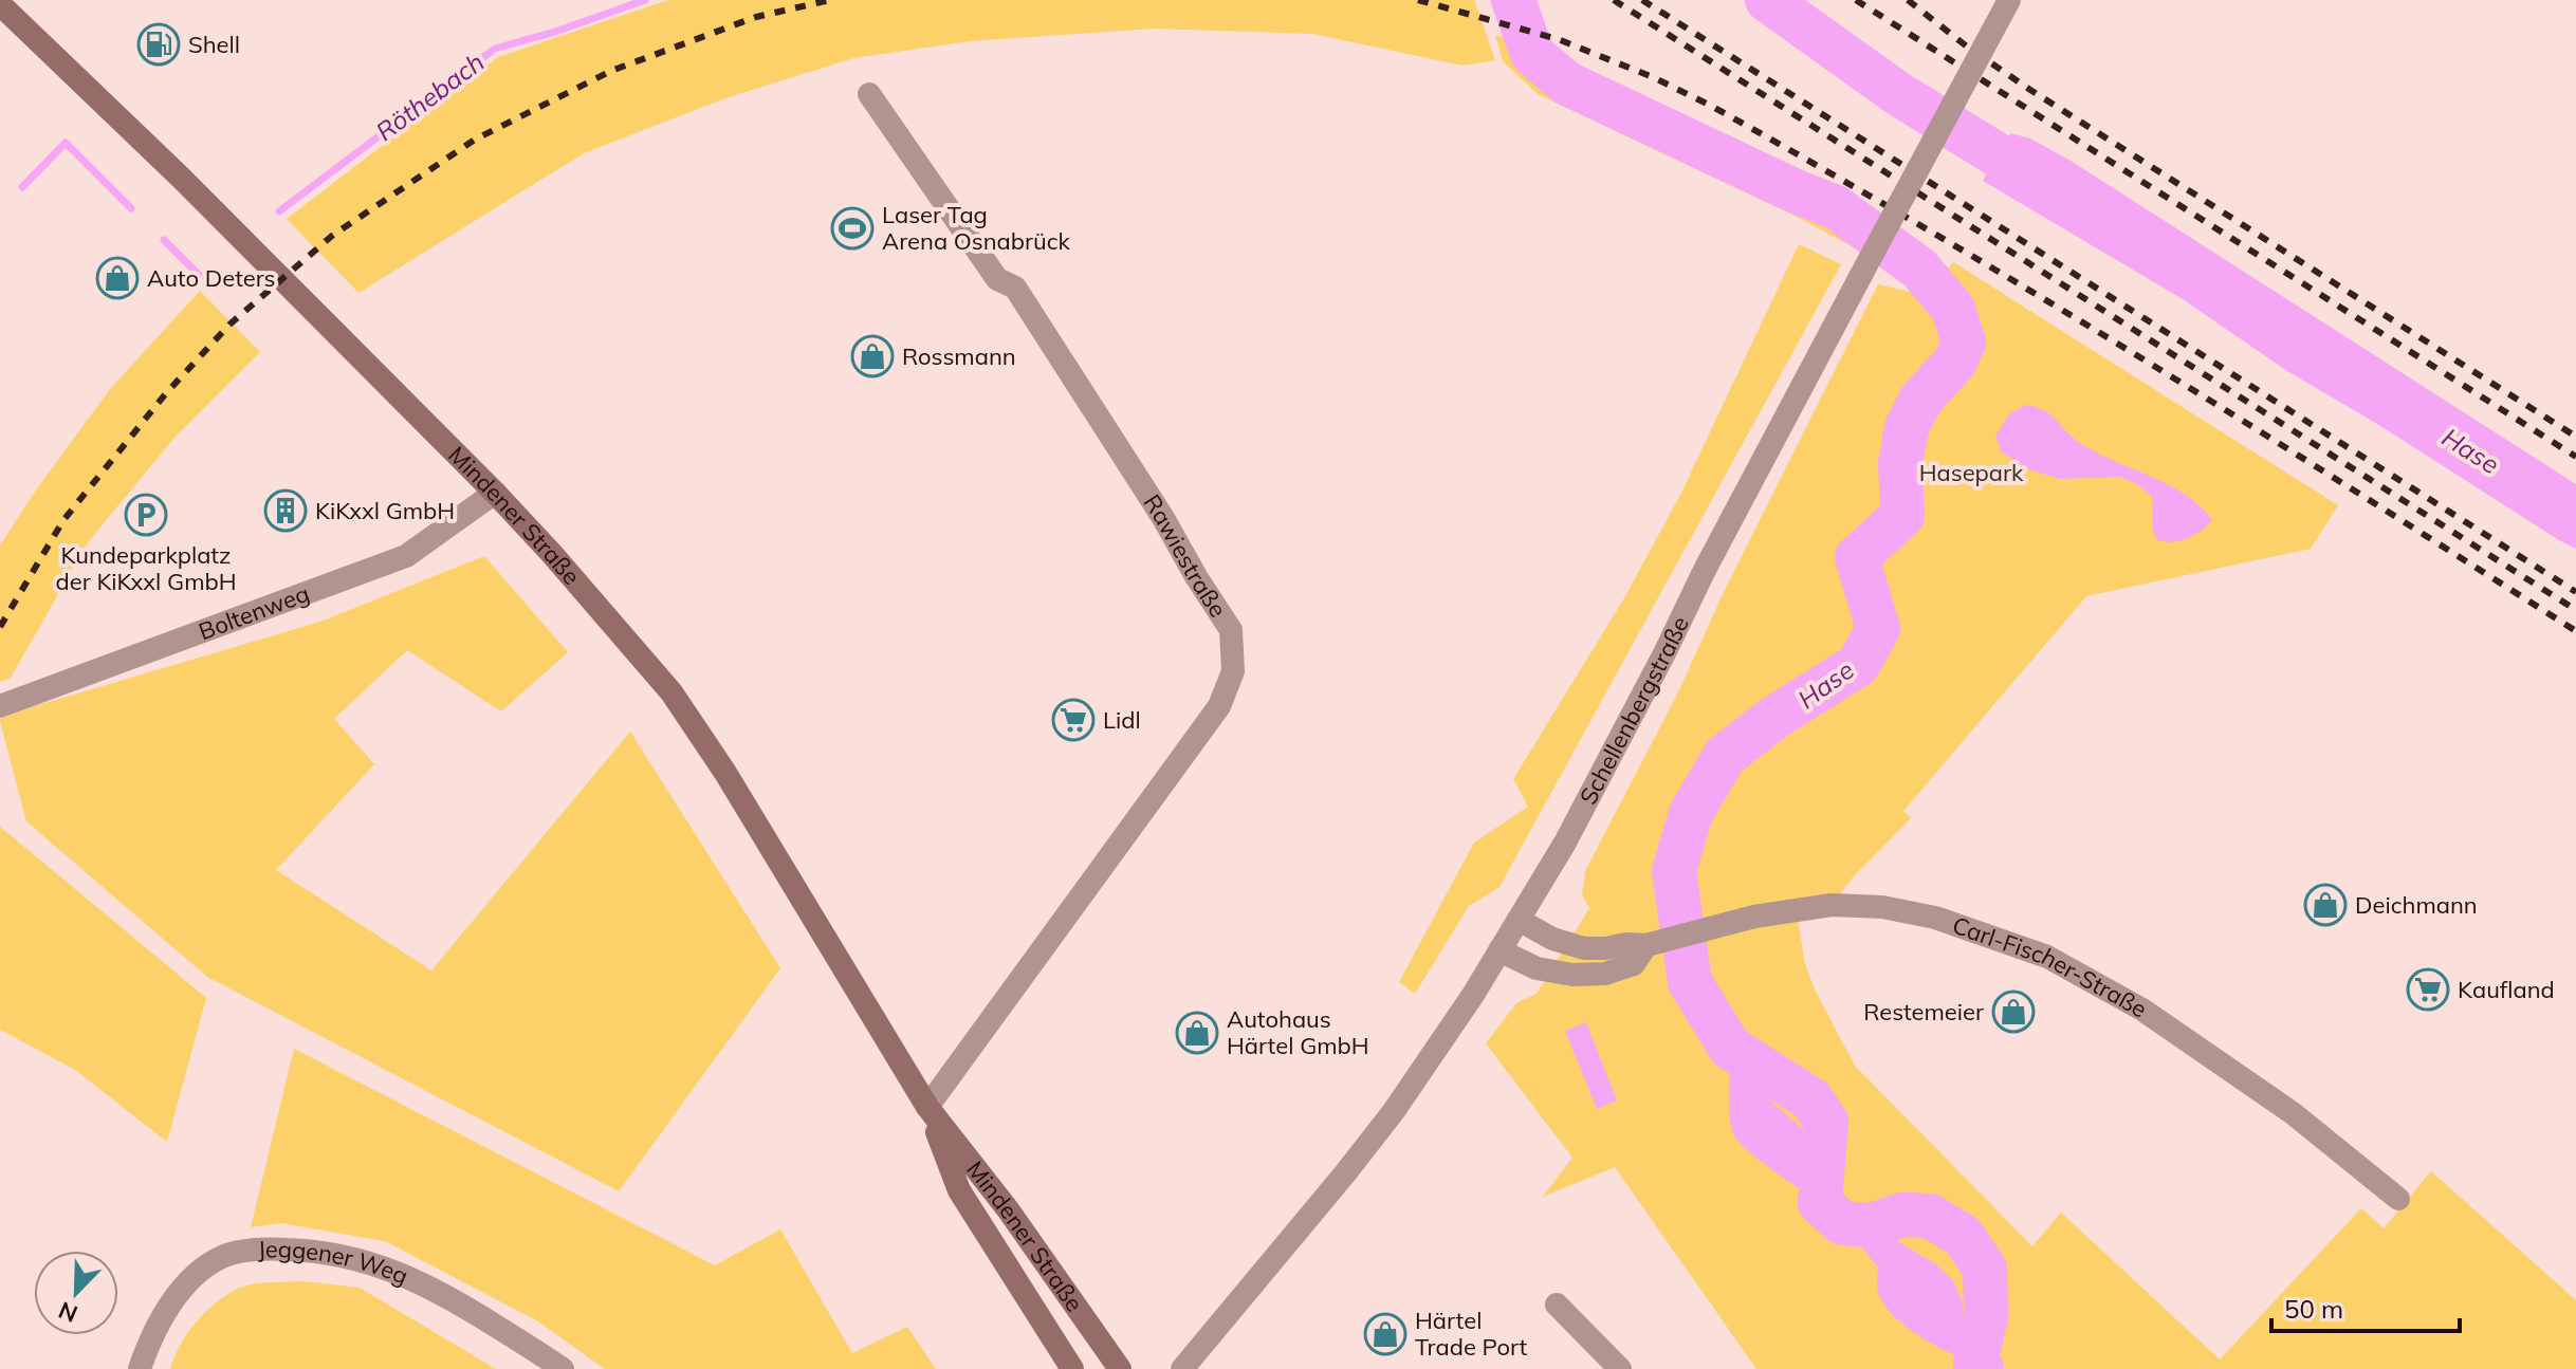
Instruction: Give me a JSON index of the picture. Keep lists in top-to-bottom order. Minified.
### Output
{"streets":{"main road":["Mindener Straße"],"street":["Rawiestraße","Boltenweg","Schellenbergstraße","Carl-Fischer-Straße","Jeggener Weg"]},"crossings":[["Mindener Straße","Rawiestraße"],["Mindener Straße","Boltenweg"],["Schellenbergstraße","Carl-Fischer-Straße"]],"water":["Röthebach","Hase"],"parks":["Hasepark"],"places":{"fuel station":["Shell"],"sports":["Laser Tag Arena Osnabrück"],"shop":["Auto Deters","Rossmann","Deichmann","Restemeier","Autohaus Härtel GmbH","Härtel Trade Port"],"building":["KiKxxl GmbH"],"parking":["Kundeparkplatz der KiKxxl GmbH"],"supermarket":["Lidl","Kaufland"]},"scale_bar":"50 m","north":"bottom left"}
